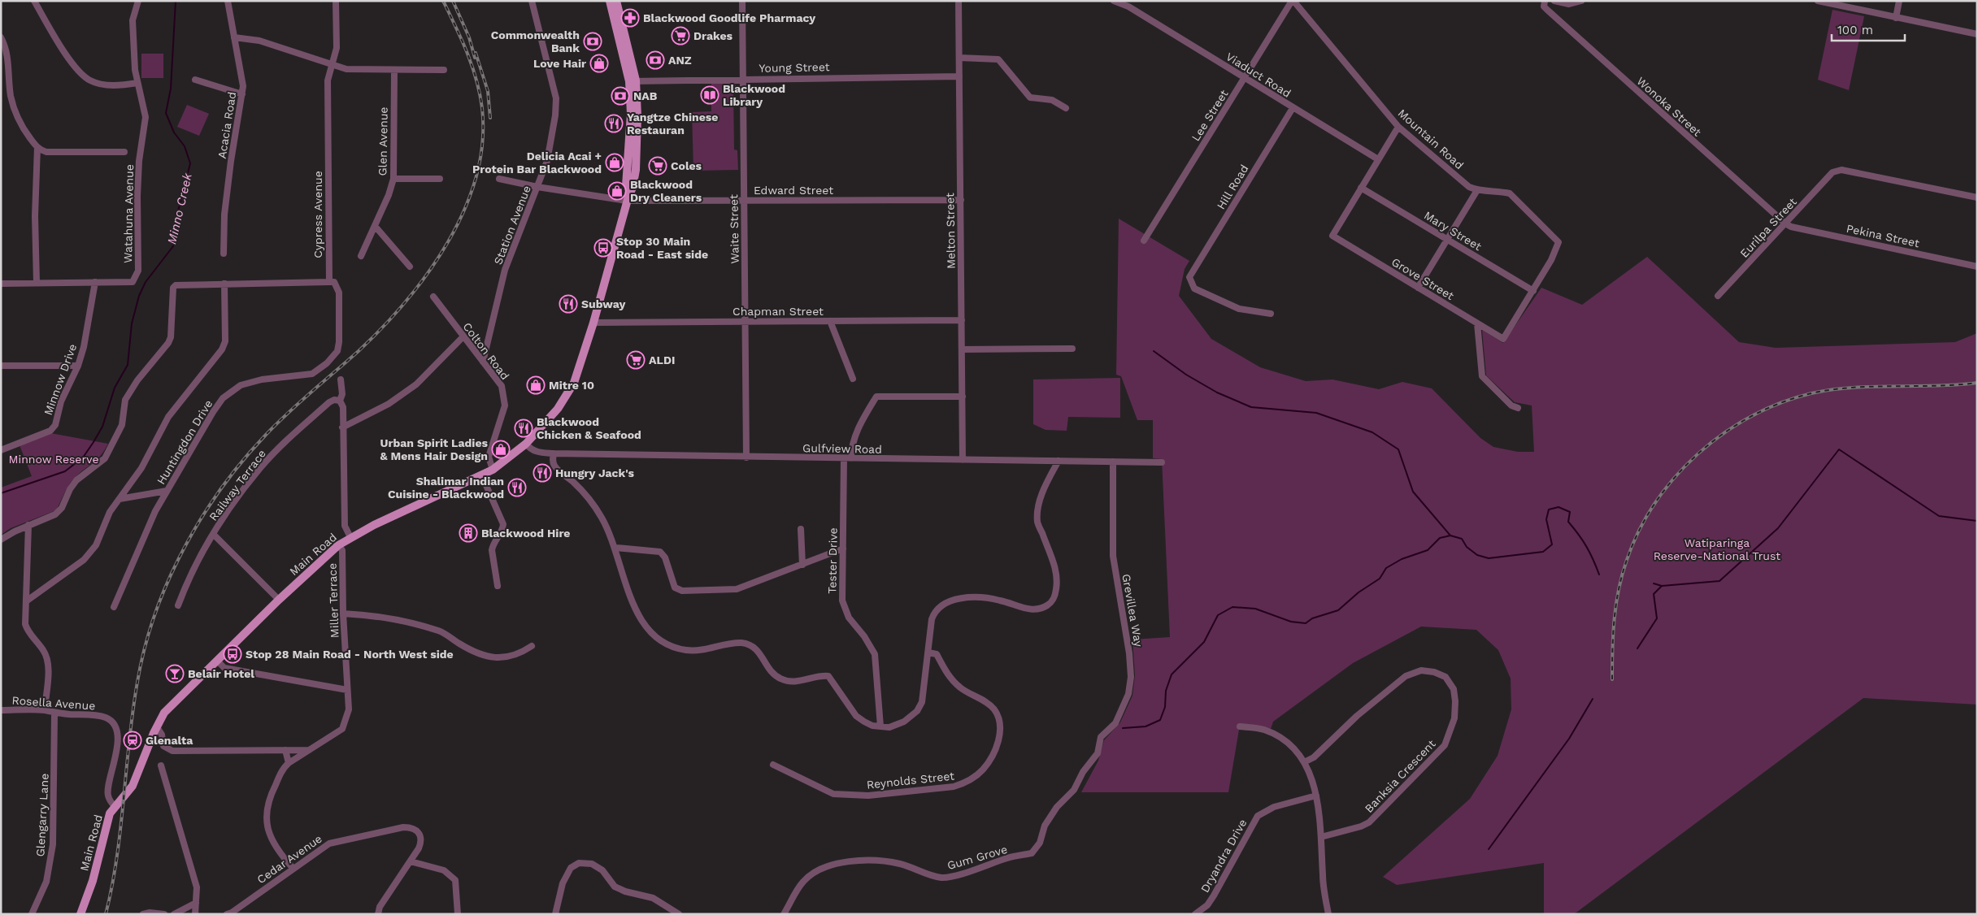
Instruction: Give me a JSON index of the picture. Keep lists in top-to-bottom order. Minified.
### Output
{"streets":{"main road":["Main Road"],"street":["Young Street","Viaduct Road","Wonoka Street","Lee Street","Acacia Road","Mountain Road","Glen Avenue","Hill Road","Edward Street","Watahuna Avenue","Cypress Avenue","Station Avenue","Eurilpa Street","Waite Street","Melton Street","Mary Street","Pekina Street","Grove Street","Chapman Street","Colton Road","Minnow Drive","Huntingdon Drive","Gulfview Road","Railway Terrace","Tester Drive","Miller Terrace","Grevillea Way","Rosella Avenue","Banksia Crescent","Reynolds Street","Glengarry Lane","Dryandra Drive","Gum Grove","Cedar Avenue"]},"crossings":[["Young Street","Waite Street"],["Young Street","Melton Street"],["Young Street","Main Road"],["Viaduct Road","Lee Street"],["Viaduct Road","Hill Road"],["Wonoka Street","Eurilpa Street"],["Wonoka Street","Pekina Street"],["Lee Street","Mountain Road"],["Edward Street","Station Avenue"],["Edward Street","Waite Street"],["Edward Street","Melton Street"],["Edward Street","Main Road"],["Watahuna Avenue","Minnow Drive"],["Cypress Avenue","Huntingdon Drive"],["Station Avenue","Colton Road"],["Eurilpa Street","Pekina Street"],["Waite Street","Chapman Street"],["Waite Street","Gulfview Road"],["Melton Street","Chapman Street"],["Melton Street","Gulfview Road"],["Mary Street","Grove Street"],["Chapman Street","Main Road"],["Colton Road","Main Road"],["Gulfview Road","Main Road"],["Gulfview Road","Tester Drive"],["Gulfview Road","Grevillea Way"],["Main Road","Miller Terrace"],["Main Road","Rosella Avenue"],["Grevillea Way","Gum Grove"],["Rosella Avenue","Glengarry Lane"]],"water":["Minno Creek"],"parks":["Minnow Reserve","Watiparinga Reserve-National Trust"],"places":{"pharmacy":["Blackwood Goodlife Pharmacy"],"supermarket":["Drakes","Coles","ALDI"],"bank":["Commonwealth Bank","ANZ","NAB"],"shop":["Love Hair","Delicia Acai + Protein Bar Blackwood","Blackwood Dry Cleaners","Mitre 10","Urban Spirit Ladies & Mens Hair Design"],"library":["Blackwood Library"],"restaurant":["Yangtze Chinese Restauran","Subway","Blackwood Chicken & Seafood","Hungry Jack's","Shalimar Indian Cuisine - Blackwood"],"bus stop":["Stop 30 Main Road - East side","Stop 28 Main Road - North West side"],"building":["Blackwood Hire"],"bar":["Belair Hotel"],"station":["Glenalta"]},"scale_bar":"100 m"}
